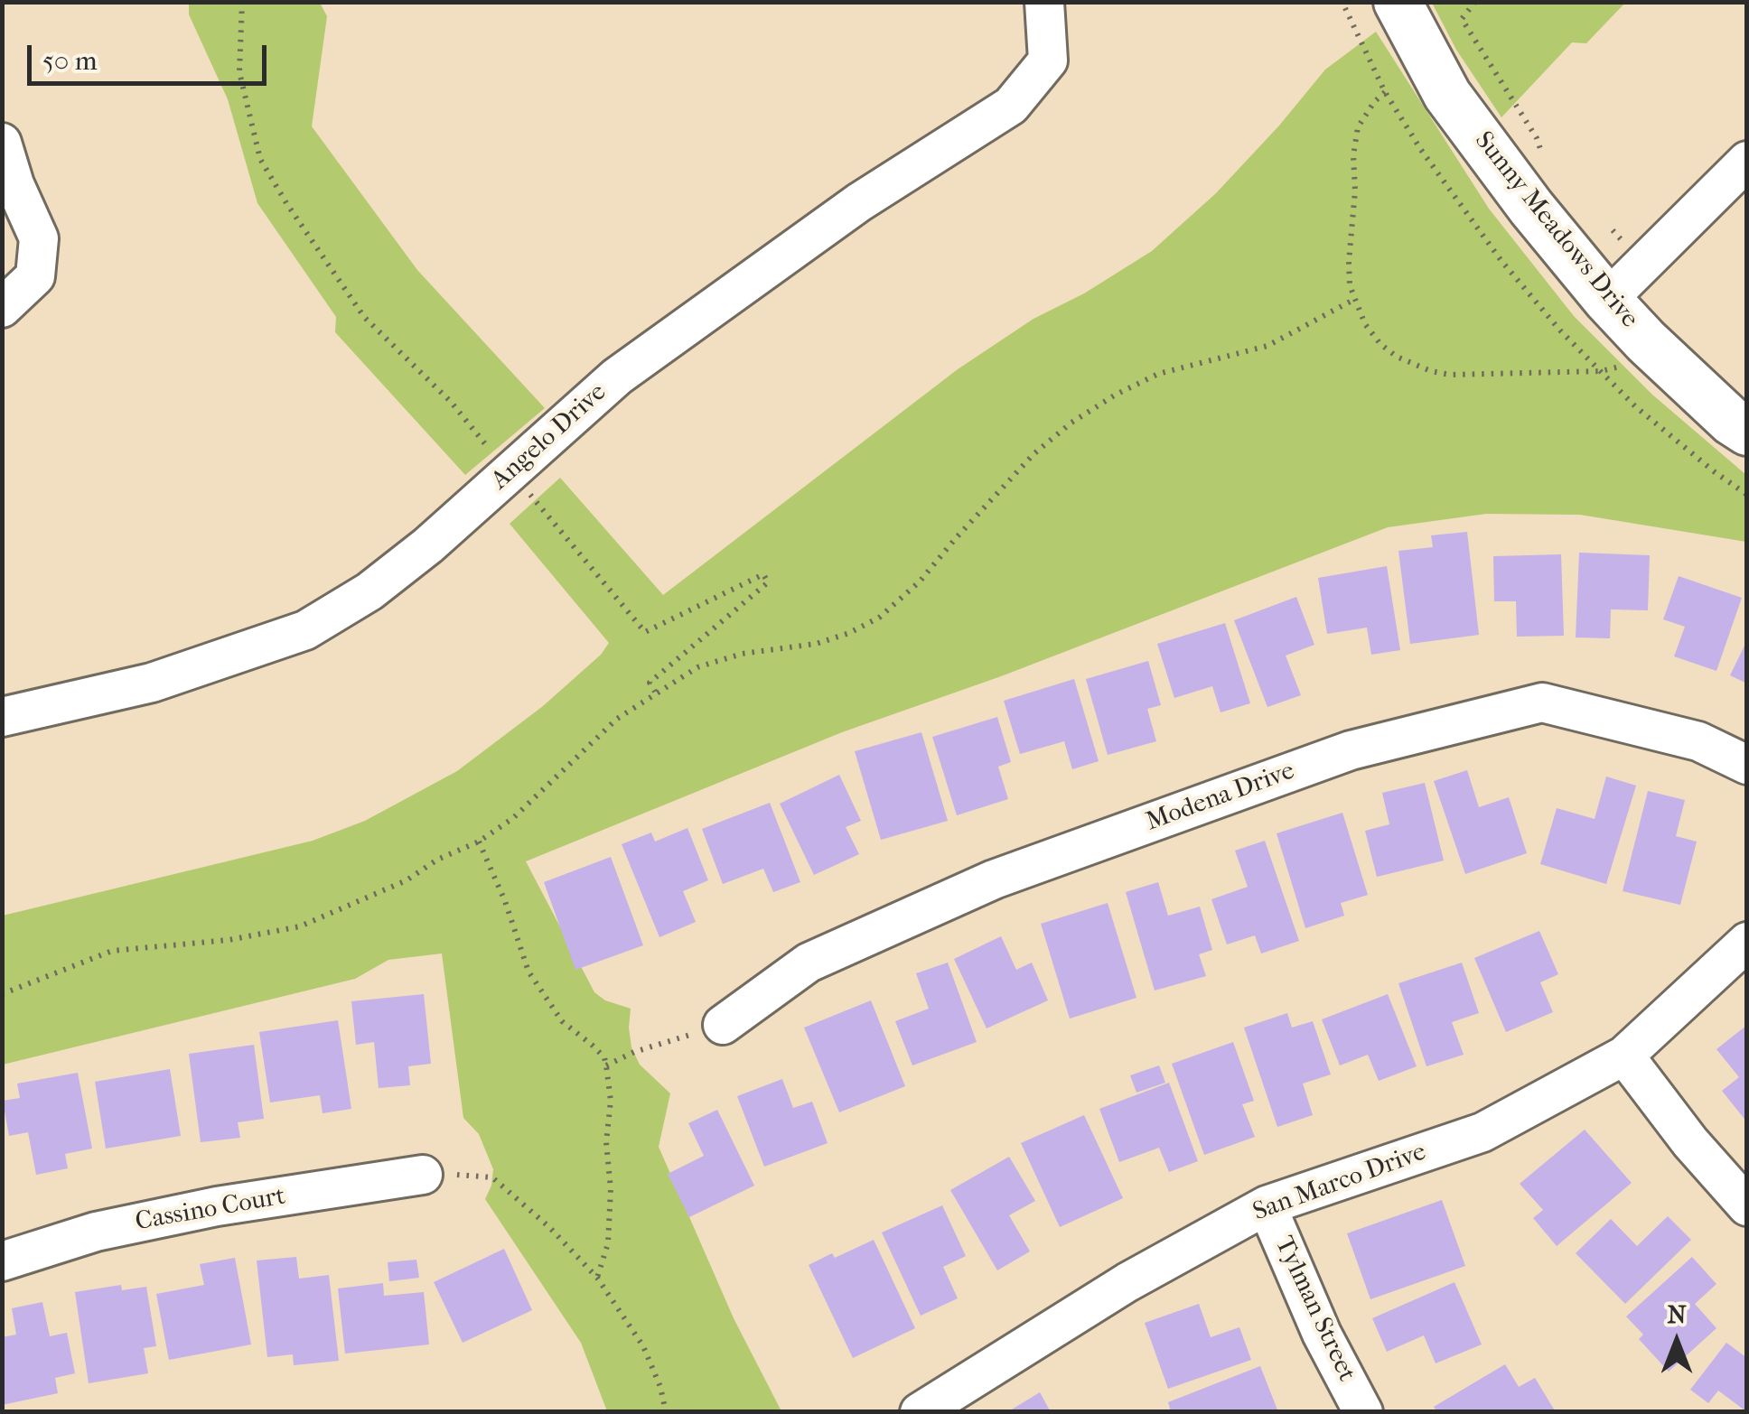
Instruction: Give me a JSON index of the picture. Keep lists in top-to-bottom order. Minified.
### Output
{"streets":{"street":["Sunny Meadows Drive","Angelo Drive","Modena Drive","San Marco Drive","Cassino Court","Tylman Street"]},"crossings":[["San Marco Drive","Tylman Street"]],"scale_bar":"50 m","north":"top"}
